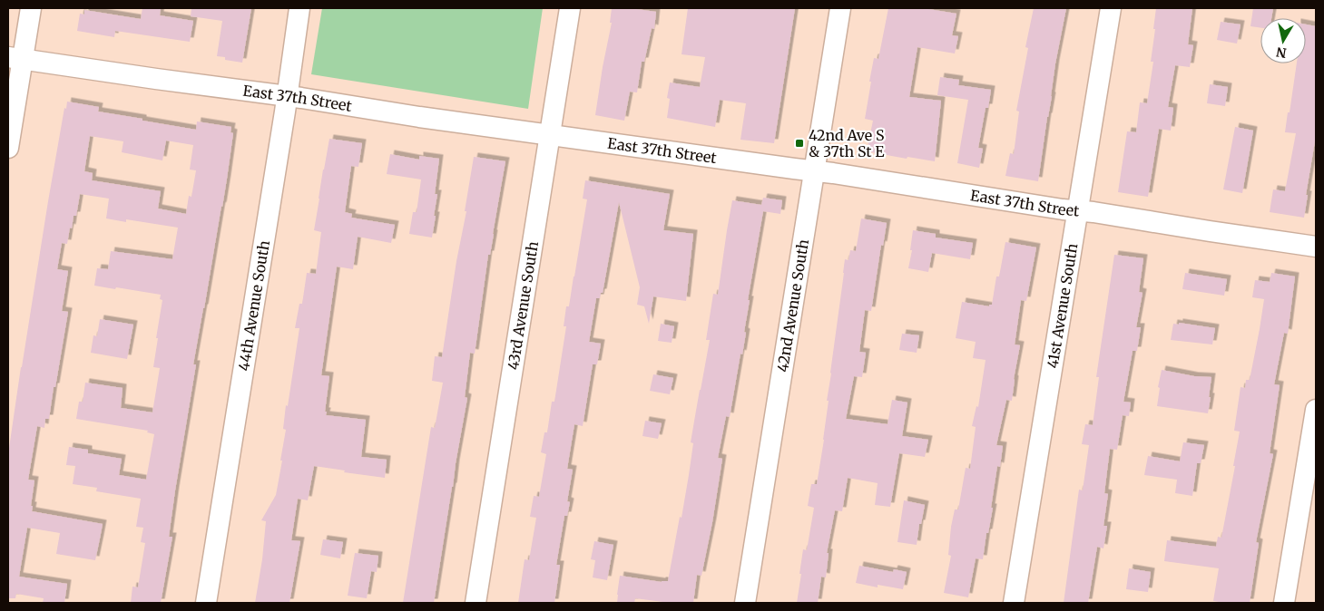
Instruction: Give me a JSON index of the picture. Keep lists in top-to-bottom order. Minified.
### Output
{"streets":{"street":["East 37th Street","44th Avenue South","43rd Avenue South","42nd Avenue South","41st Avenue South"]},"crossings":[["East 37th Street","44th Avenue South"],["East 37th Street","43rd Avenue South"],["East 37th Street","42nd Avenue South"],["East 37th Street","41st Avenue South"]],"places":{"transit":["42nd Ave S & 37th St E"]},"north":"bottom"}
